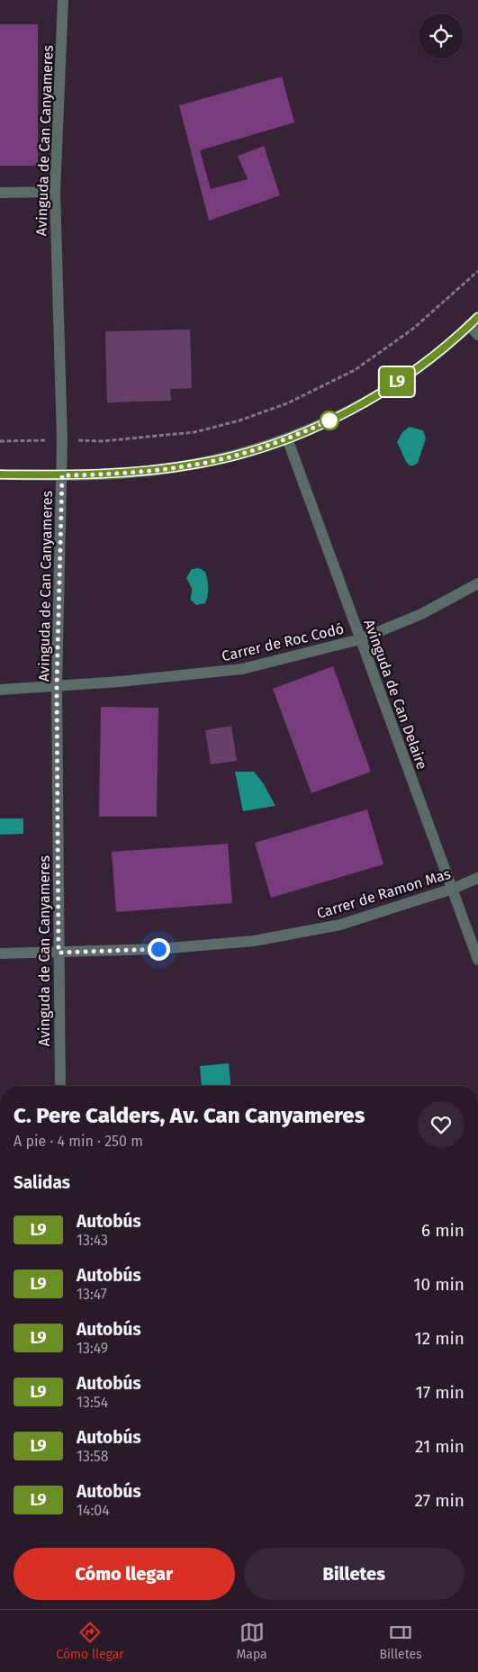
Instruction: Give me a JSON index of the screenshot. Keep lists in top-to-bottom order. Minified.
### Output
{"streets":{"street":["Avinguda de Can Canyameres","Carrer de Roc Codó","Avinguda de Can Delaire","Carrer de Ramon Mas"]},"crossings":[["Avinguda de Can Canyameres","Carrer de Roc Codó"],["Avinguda de Can Canyameres","Carrer de Ramon Mas"],["Carrer de Roc Codó","Avinguda de Can Delaire"],["Avinguda de Can Delaire","Carrer de Ramon Mas"]],"lines":["bus line L9"],"page":{"on_map":"L9","heading":[["C. Pere Calders, Av. Can Canyameres","A pie · 4 min · 250 m"],"Salidas"],"list":[{"mark":"L9","name":"Autobús","note":"13:43","value":"6 min"},{"mark":"L9","name":"Autobús","note":"13:47","value":"10 min"},{"mark":"L9","name":"Autobús","note":"13:49","value":"12 min"},{"mark":"L9","name":"Autobús","note":"13:54","value":"17 min"},{"mark":"L9","name":"Autobús","note":"13:58","value":"21 min"},{"mark":"L9","name":"Autobús","note":"14:04","value":"27 min"}],"buttons":["Cómo llegar","Billetes"],"tabs":["Cómo llegar","Mapa","Billetes"]}}
